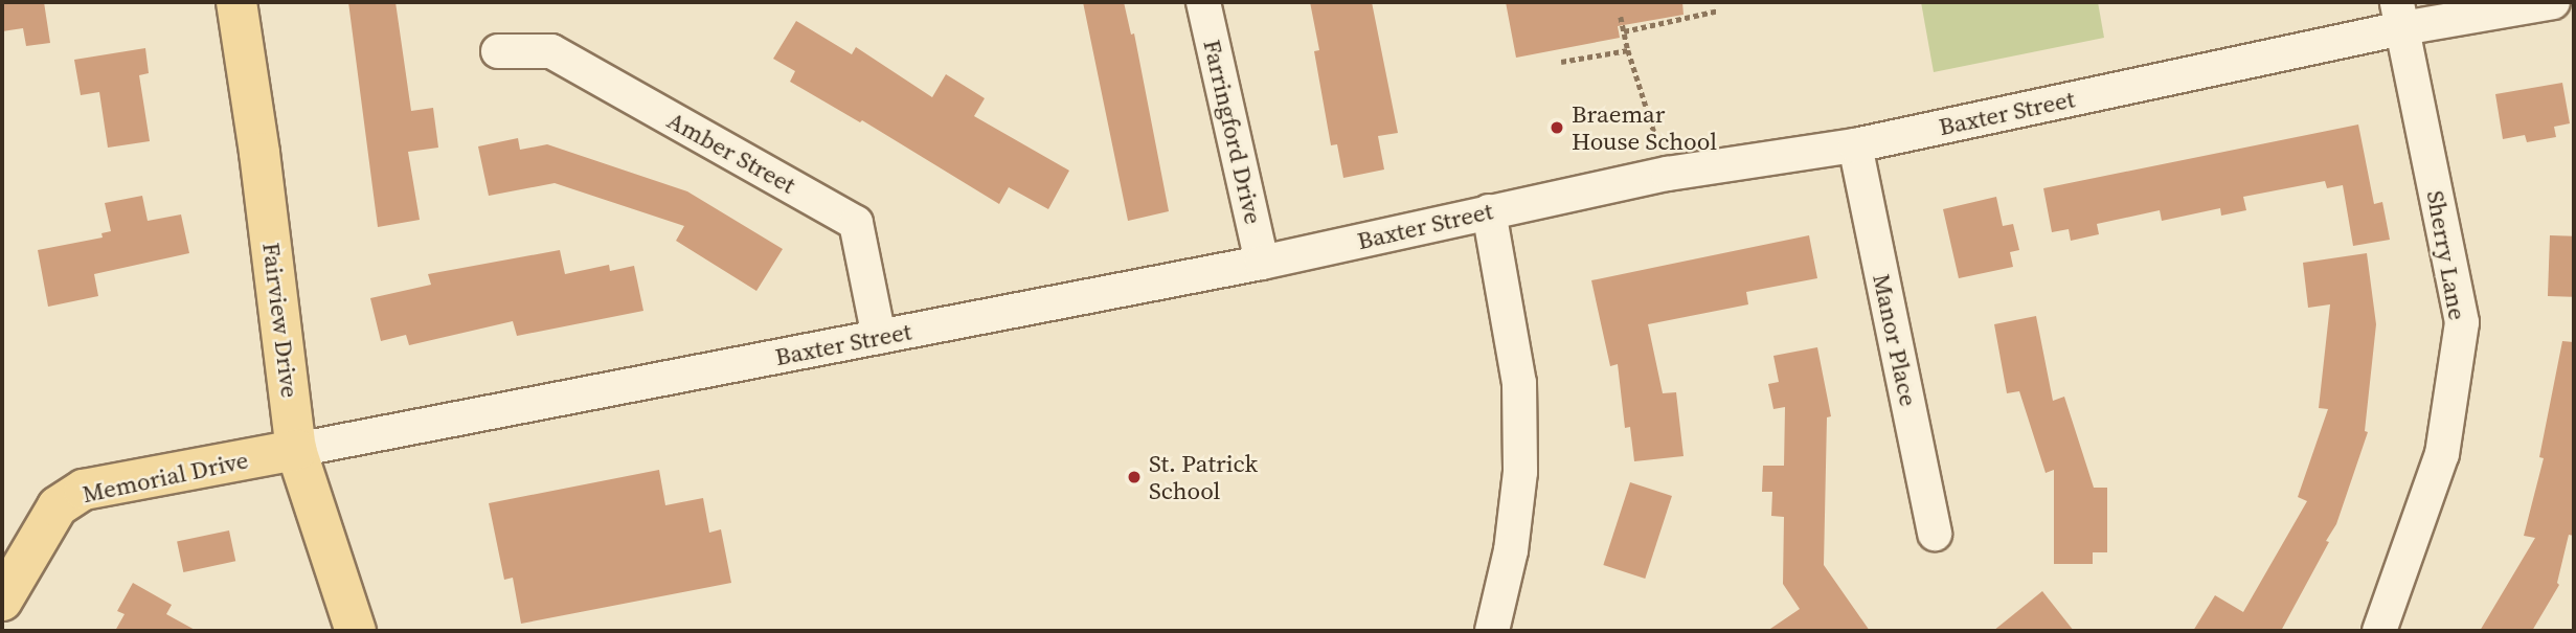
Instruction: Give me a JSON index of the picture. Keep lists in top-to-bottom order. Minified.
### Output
{"streets":{"main road":["Fairview Drive","Memorial Drive"],"street":["Baxter Street","Farringford Drive","Amber Street","Sherry Lane","Manor Place"]},"crossings":[["Baxter Street","Farringford Drive"],["Baxter Street","Amber Street"],["Baxter Street","Sherry Lane"],["Baxter Street","Fairview Drive"],["Baxter Street","Manor Place"],["Baxter Street","Memorial Drive"],["Fairview Drive","Memorial Drive"]],"places":["Braemar House School","St. Patrick School"]}
